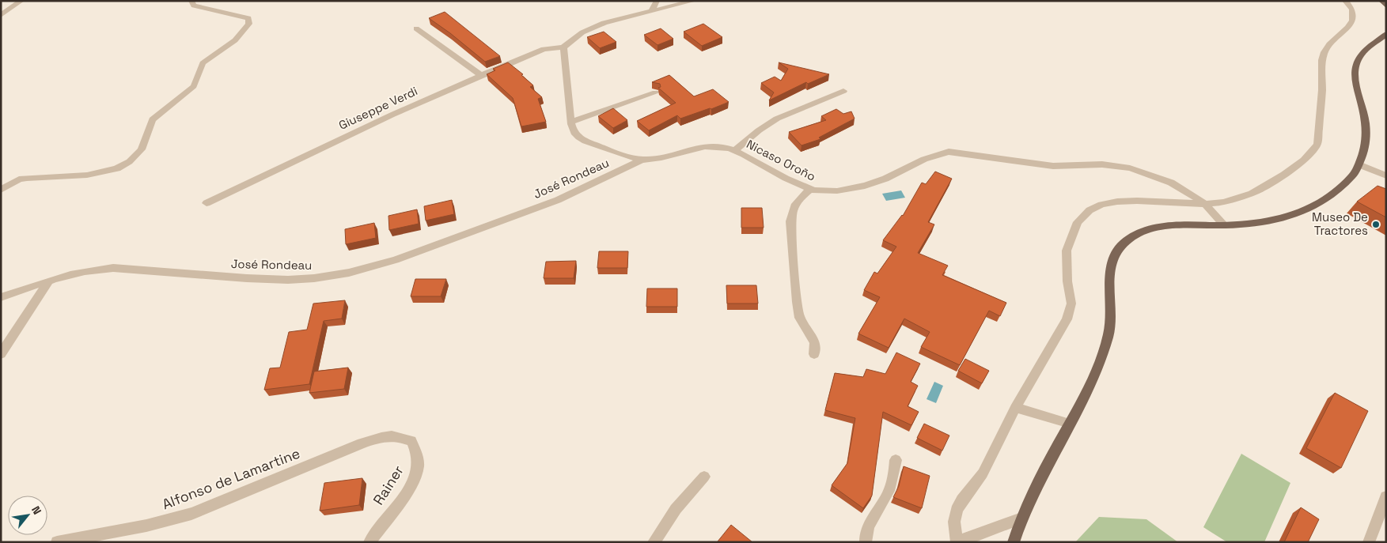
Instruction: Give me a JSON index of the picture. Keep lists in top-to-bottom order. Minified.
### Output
{"streets":{"street":["Giuseppe Verdi","Nicaso Oroño","José Rondeau","Alfonso de Lamartine","Rainer"]},"crossings":[["Giuseppe Verdi","Nicaso Oroño"],["Nicaso Oroño","José Rondeau"],["Alfonso de Lamartine","Rainer"]],"places":["Museo De Tractores"],"north":"top right"}
